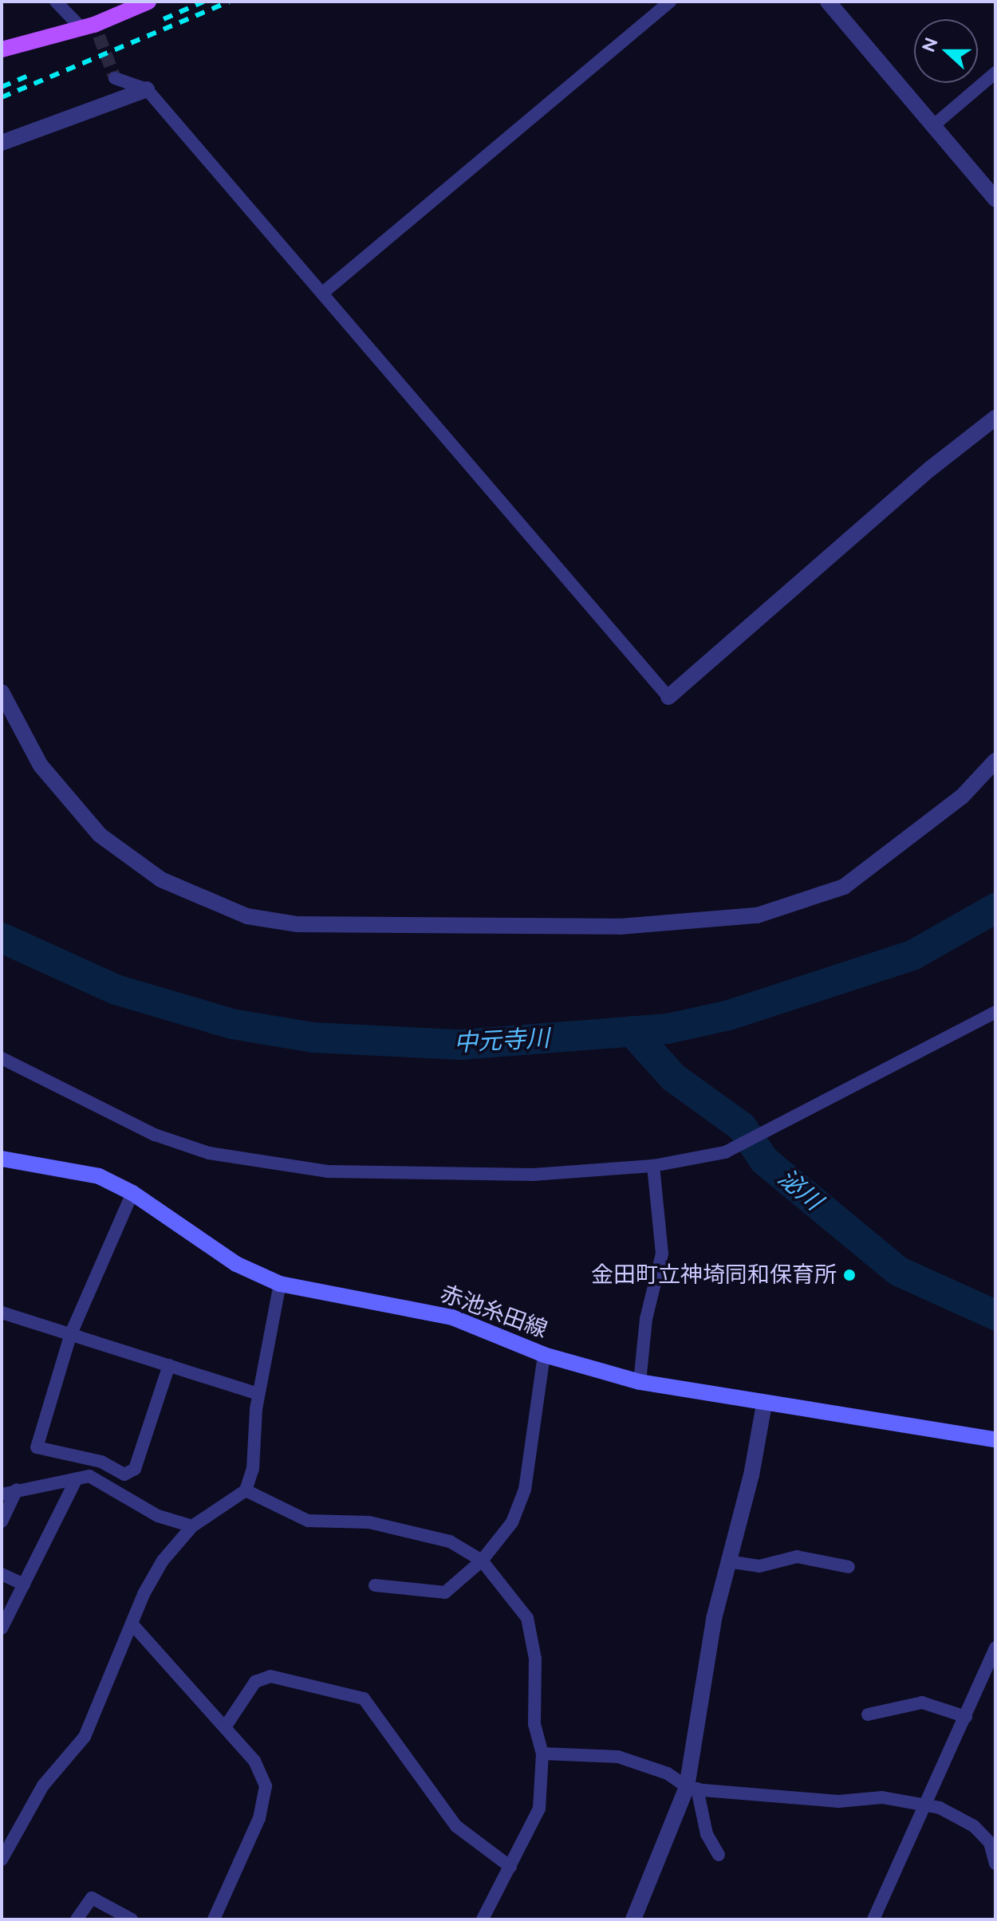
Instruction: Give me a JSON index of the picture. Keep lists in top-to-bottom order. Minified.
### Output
{"streets":{"main road":["赤池糸田線"]},"water":["中元寺川","泌川"],"places":["金田町立神埼同和保育所"],"north":"left"}
